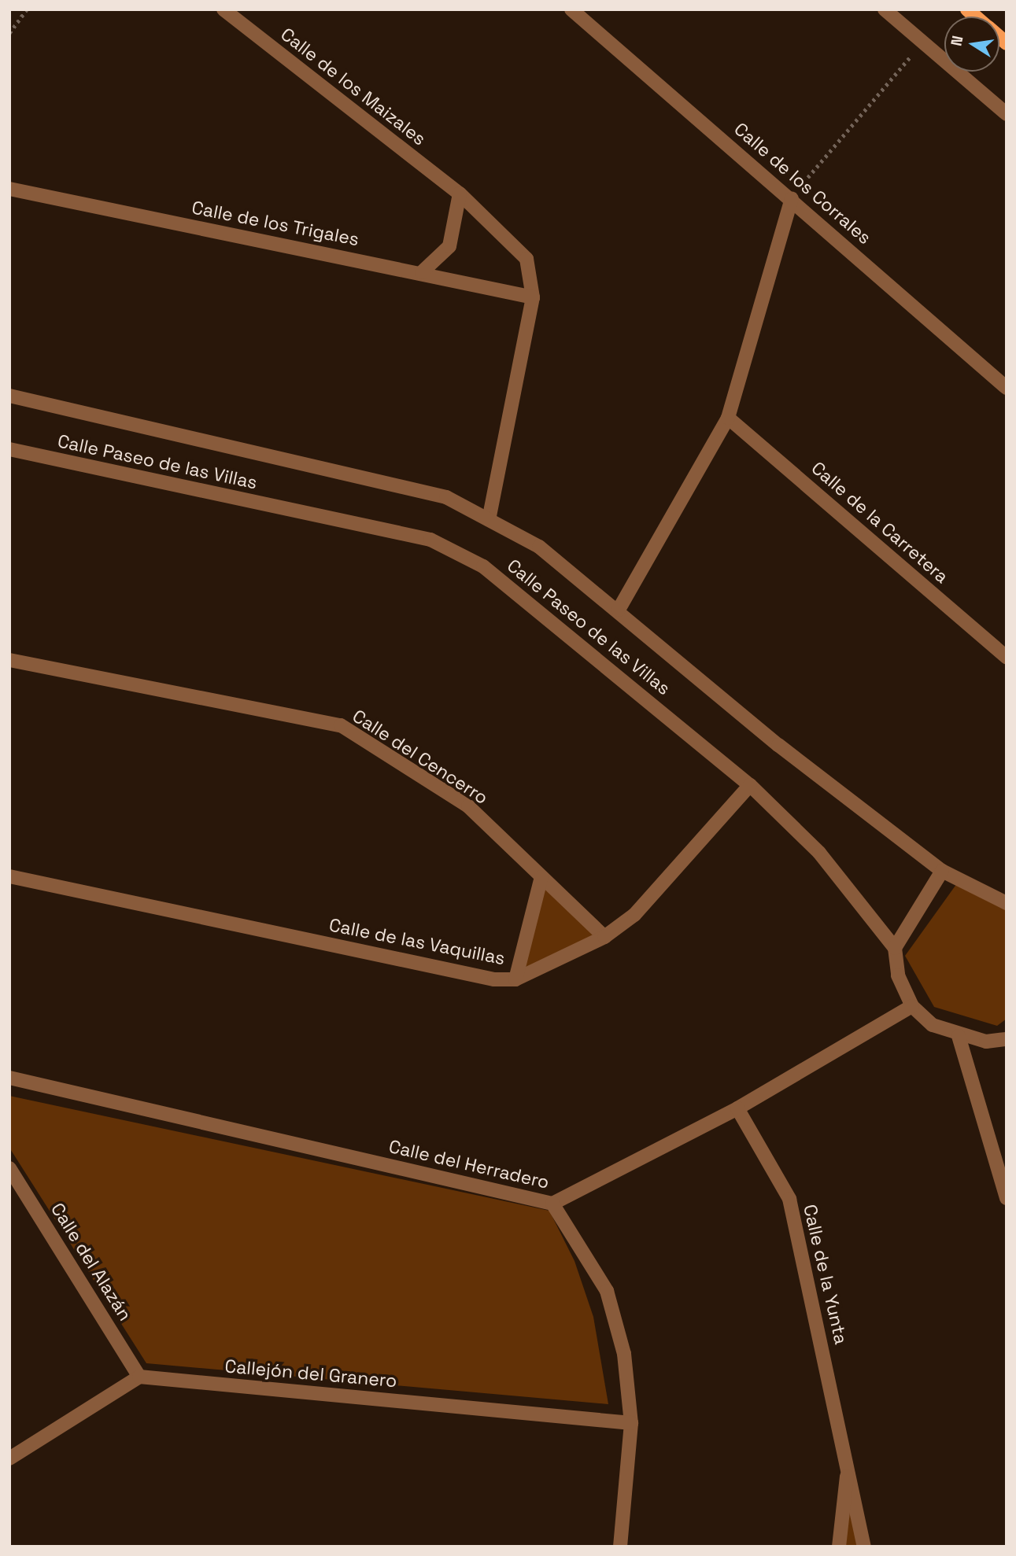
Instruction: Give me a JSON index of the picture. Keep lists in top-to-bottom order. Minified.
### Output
{"streets":{"street":["Calle de los Maizales","Calle de los Corrales","Calle de los Trigales","Calle Paseo de las Villas","Calle de la Carretera","Calle del Cencerro","Calle de las Vaquillas","Calle del Herradero","Calle del Alazán","Calle de la Yunta","Callejón del Granero"]},"crossings":[["Calle de los Maizales","Calle de los Trigales"],["Calle Paseo de las Villas","Calle de las Vaquillas"],["Calle del Cencerro","Calle de las Vaquillas"],["Calle del Herradero","Calle de la Yunta"],["Calle del Alazán","Callejón del Granero"]],"north":"left"}
